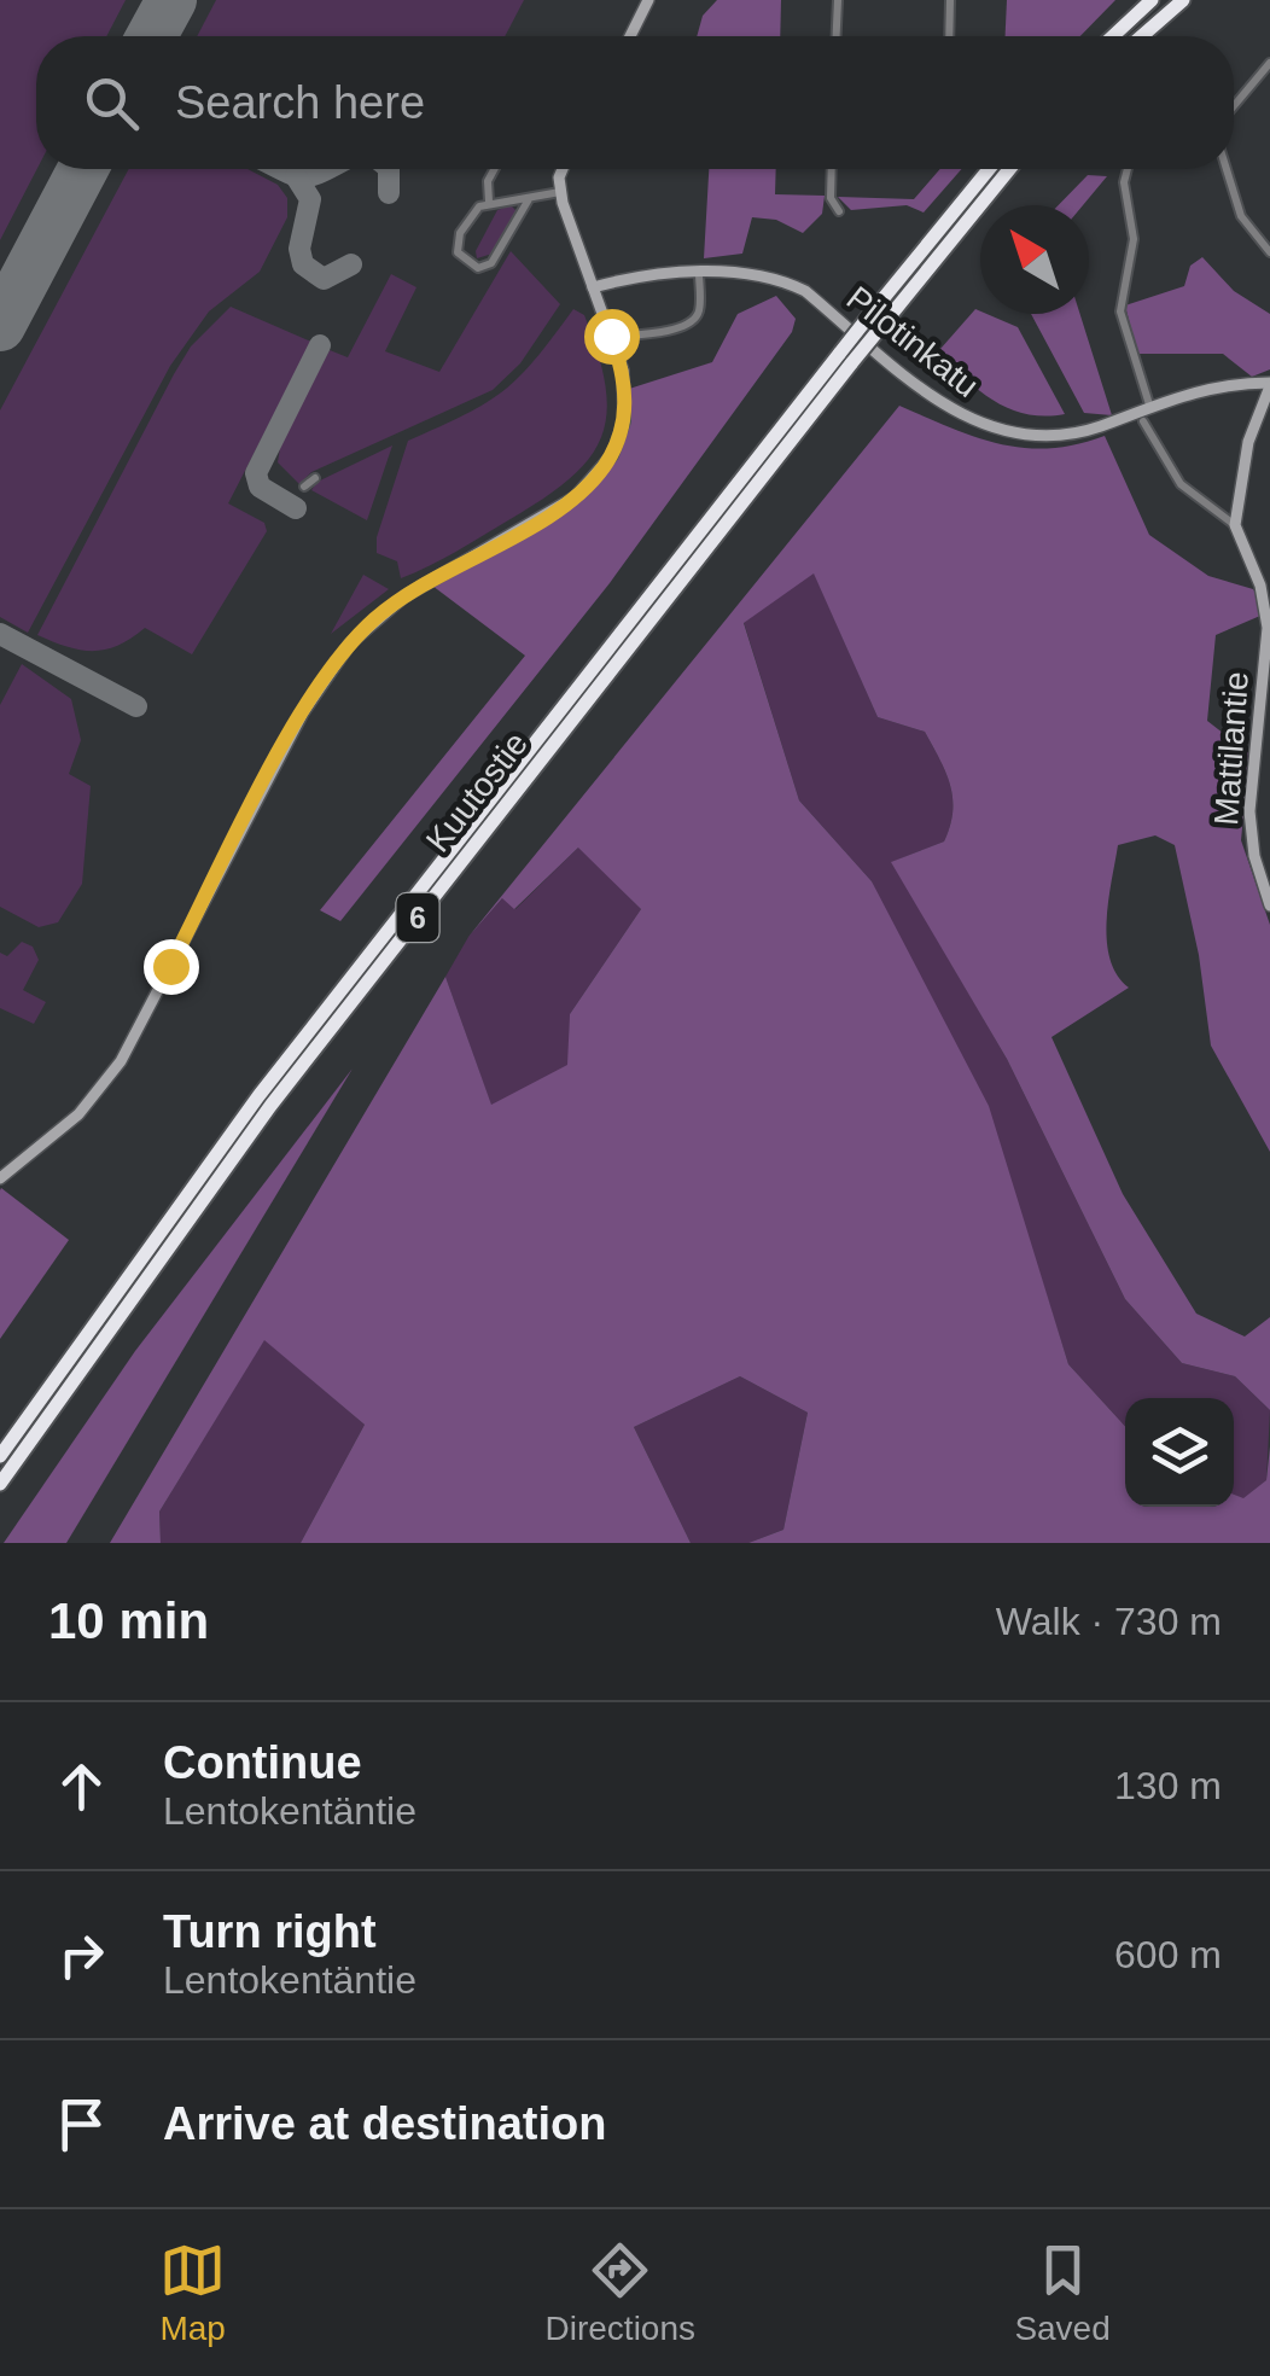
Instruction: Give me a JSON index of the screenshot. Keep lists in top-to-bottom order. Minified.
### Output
{"streets":{"highway":["Kuutostie","6"],"street":["Pilotinkatu","Mattilantie"]},"north":"top left","page":{"search":"Search here","heading":["10 min","Walk · 730 m"],"list":[["Continue","Lentokentäntie","130 m"],["Turn right","Lentokentäntie","600 m"],"Arrive at destination"],"nav":["Map","Directions","Saved"]}}
